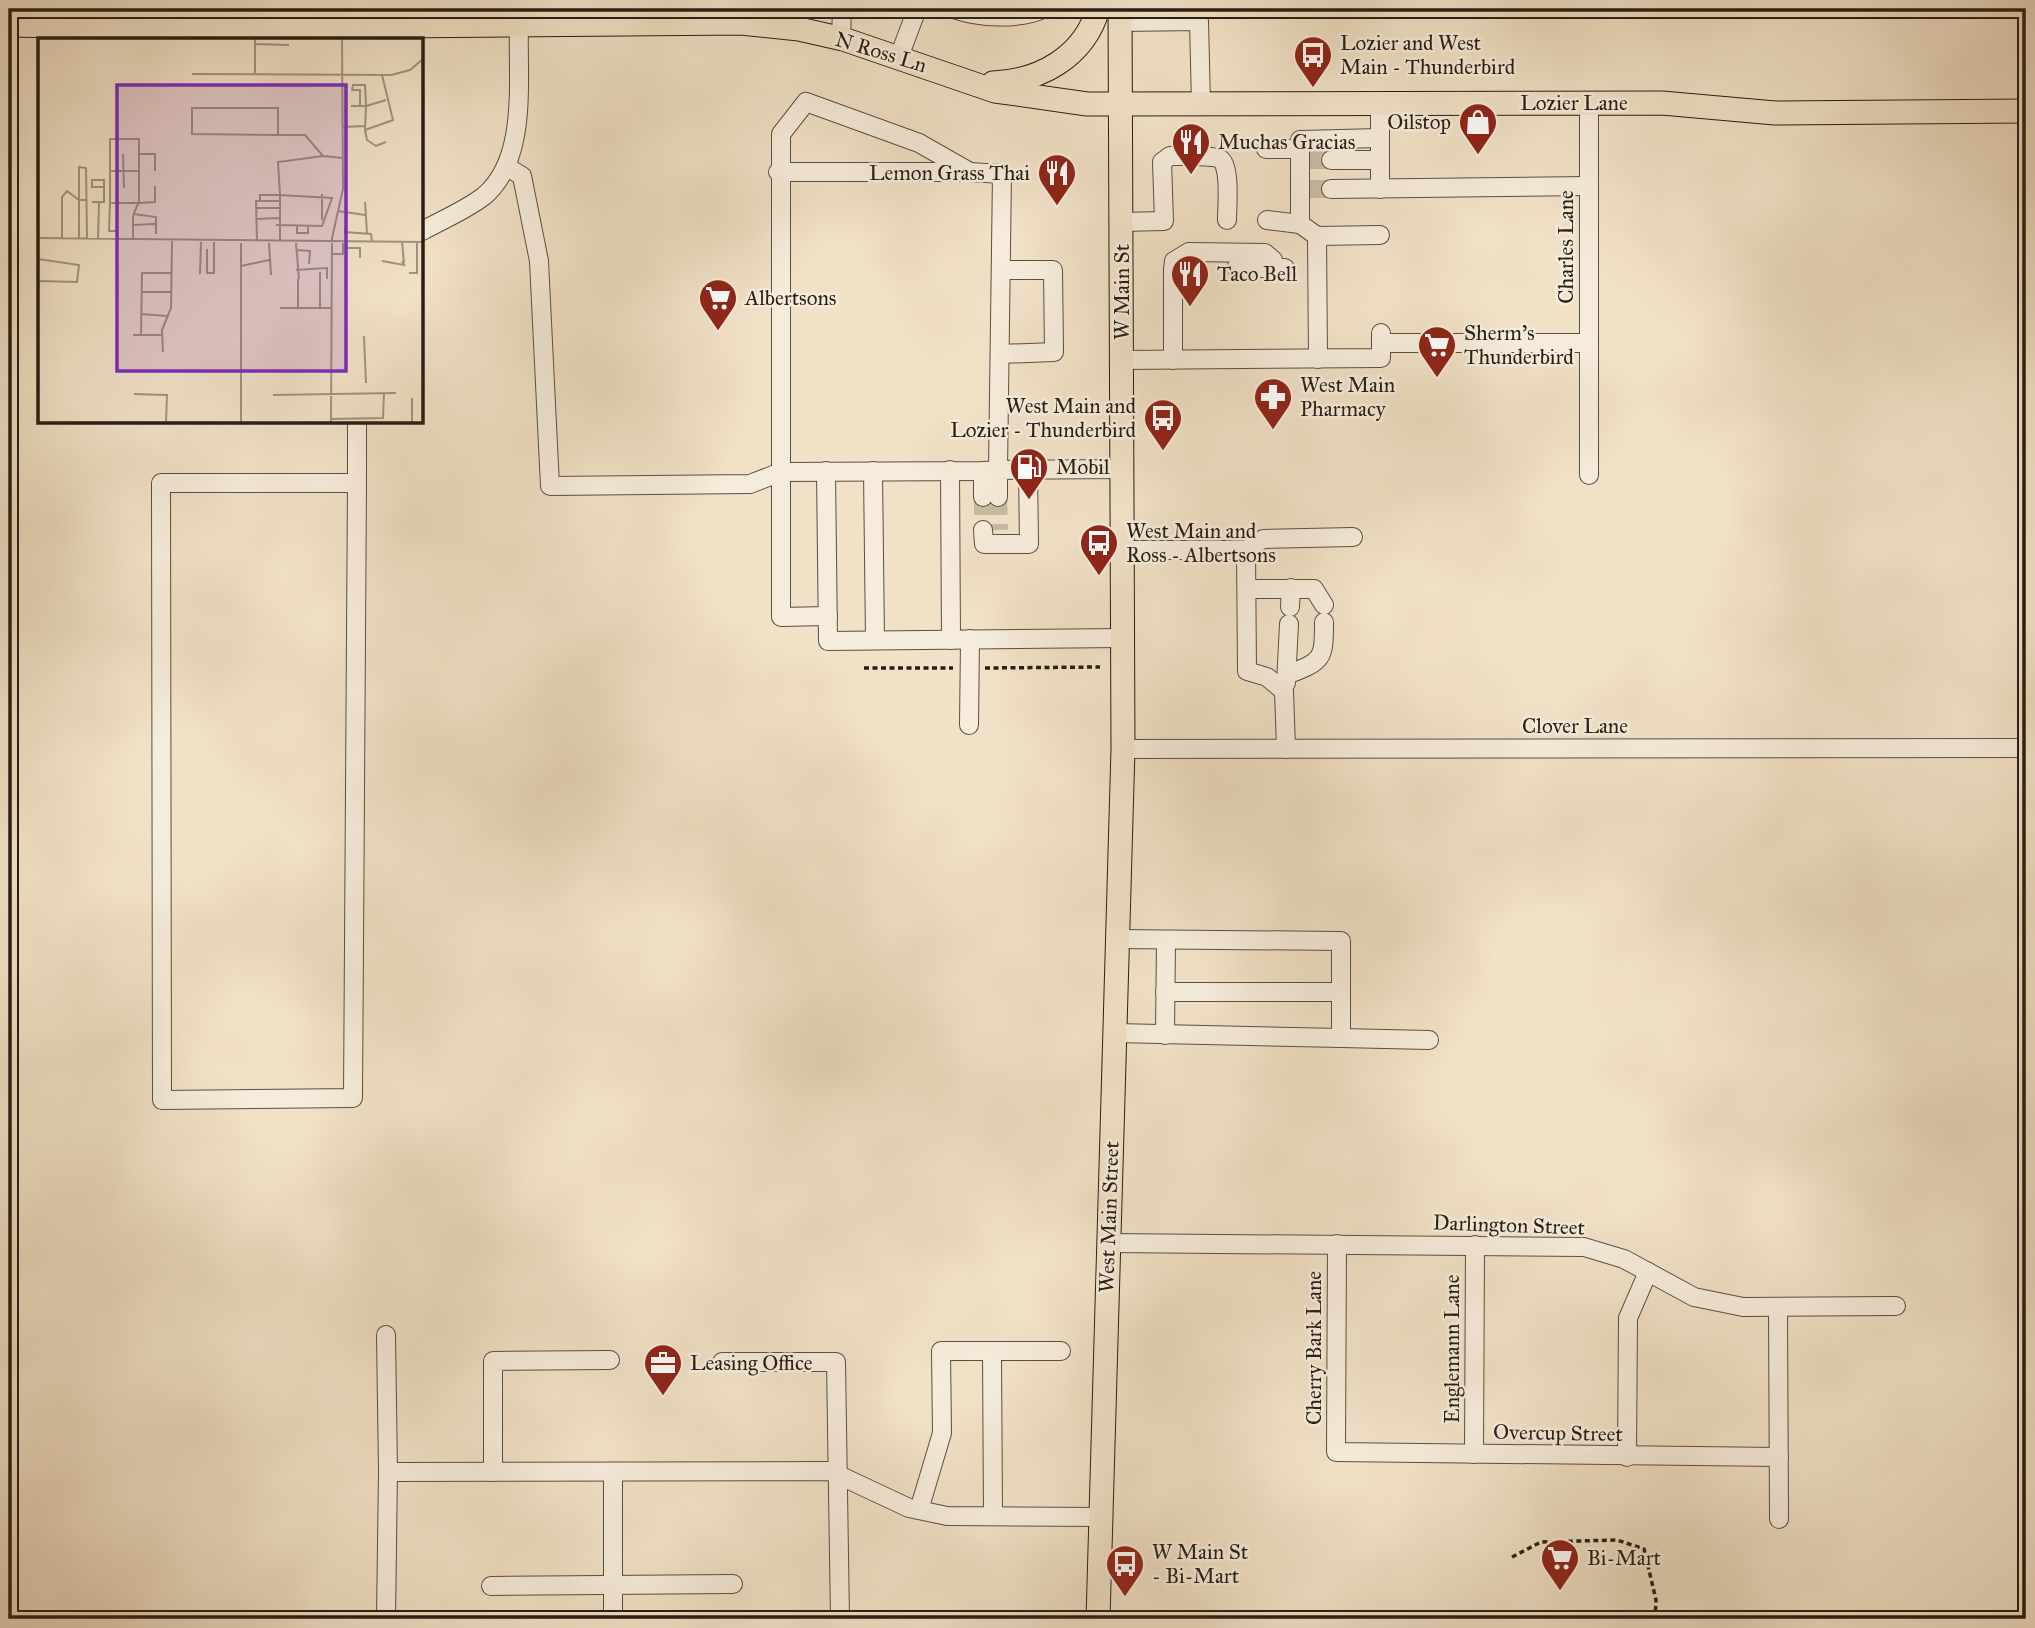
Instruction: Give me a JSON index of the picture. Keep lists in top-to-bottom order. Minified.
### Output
{"streets":{"main road":["N Ross Ln","Lozier Lane","W Main St","West Main Street"],"street":["Charles Lane","Clover Lane","Darlington Street","Cherry Bark Lane","Englemann Lane","Overcup Street"]},"crossings":[["N Ross Ln","Lozier Lane"],["N Ross Ln","W Main St"],["Lozier Lane","Charles Lane"],["Lozier Lane","W Main St"],["Clover Lane","West Main Street"],["West Main Street","Darlington Street"],["Darlington Street","Cherry Bark Lane"],["Darlington Street","Englemann Lane"],["Cherry Bark Lane","Overcup Street"],["Englemann Lane","Overcup Street"]],"places":{"bus stop":["Lozier and West Main - Thunderbird","West Main and Lozier - Thunderbird","West Main and Ross - Albertsons","W Main St - Bi-Mart"],"shop":["Oilstop"],"restaurant":["Muchas Gracias","Lemon Grass Thai","Taco Bell"],"supermarket":["Albertsons","Sherm's Thunderbird","Bi-Mart"],"pharmacy":["West Main Pharmacy"],"fuel station":["Mobil"],"office":["Leasing Office"]}}
